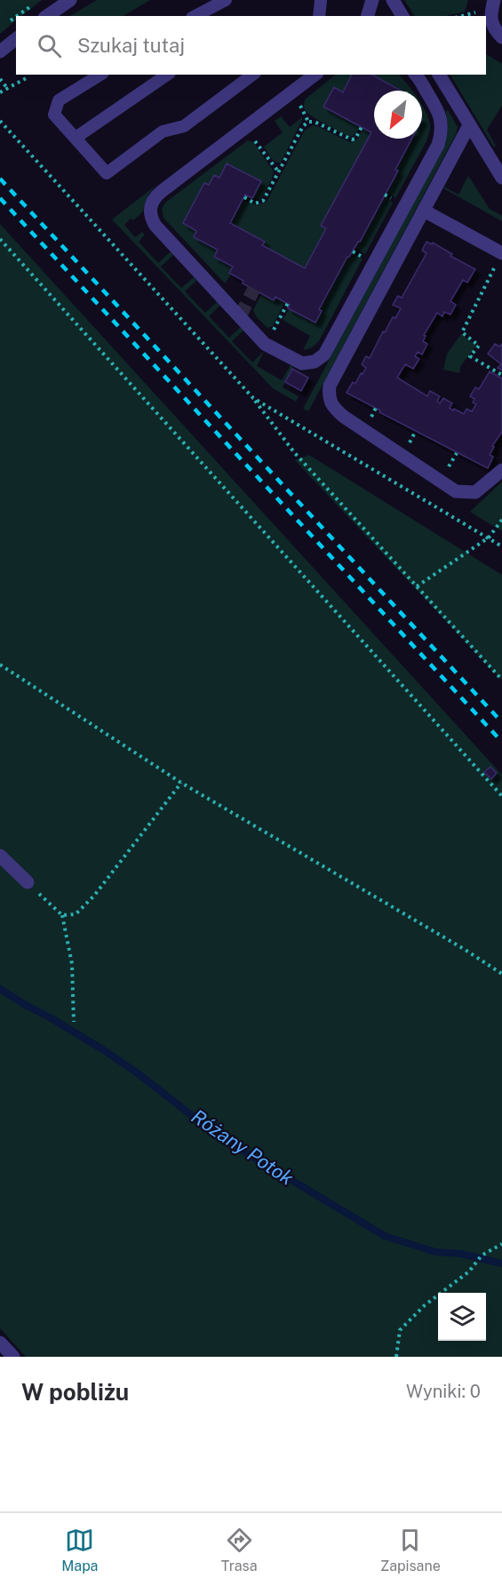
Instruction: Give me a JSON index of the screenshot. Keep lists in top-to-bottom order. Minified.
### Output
{"water":["Różany Potok"],"north":"bottom left","page":{"search":"Szukaj tutaj","heading":["W pobliżu","Wyniki: 0"],"nav":["Mapa","Trasa","Zapisane"]}}
